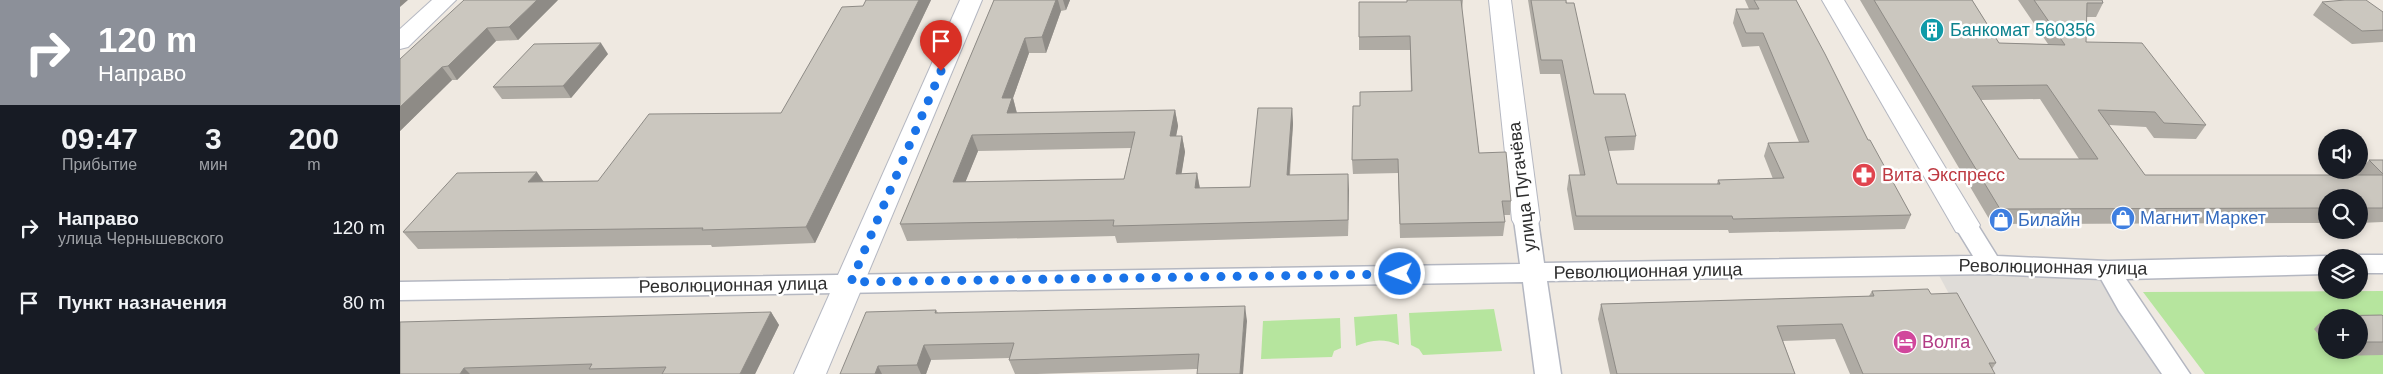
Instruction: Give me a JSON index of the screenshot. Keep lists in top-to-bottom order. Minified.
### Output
{"streets":{"street":["улица Пугачёва","Революционная улица"]},"crossings":[["улица Пугачёва","Революционная улица"]],"places":{"building":["Банкомат 560356"],"pharmacy":["Вита Экспресс"],"shop":["Магнит Маркет","Билайн"],"hotel":["Волга"]},"page":{"turn":["120 m","Направо"],"eta":["09:47","Прибытие","3","мин","200","m"],"map_buttons":"+","list":[{"name":"Направо","note":"улица Чернышевского","value":"120 m"},{"name":"Пункт назначения","value":"80 m"}]}}
